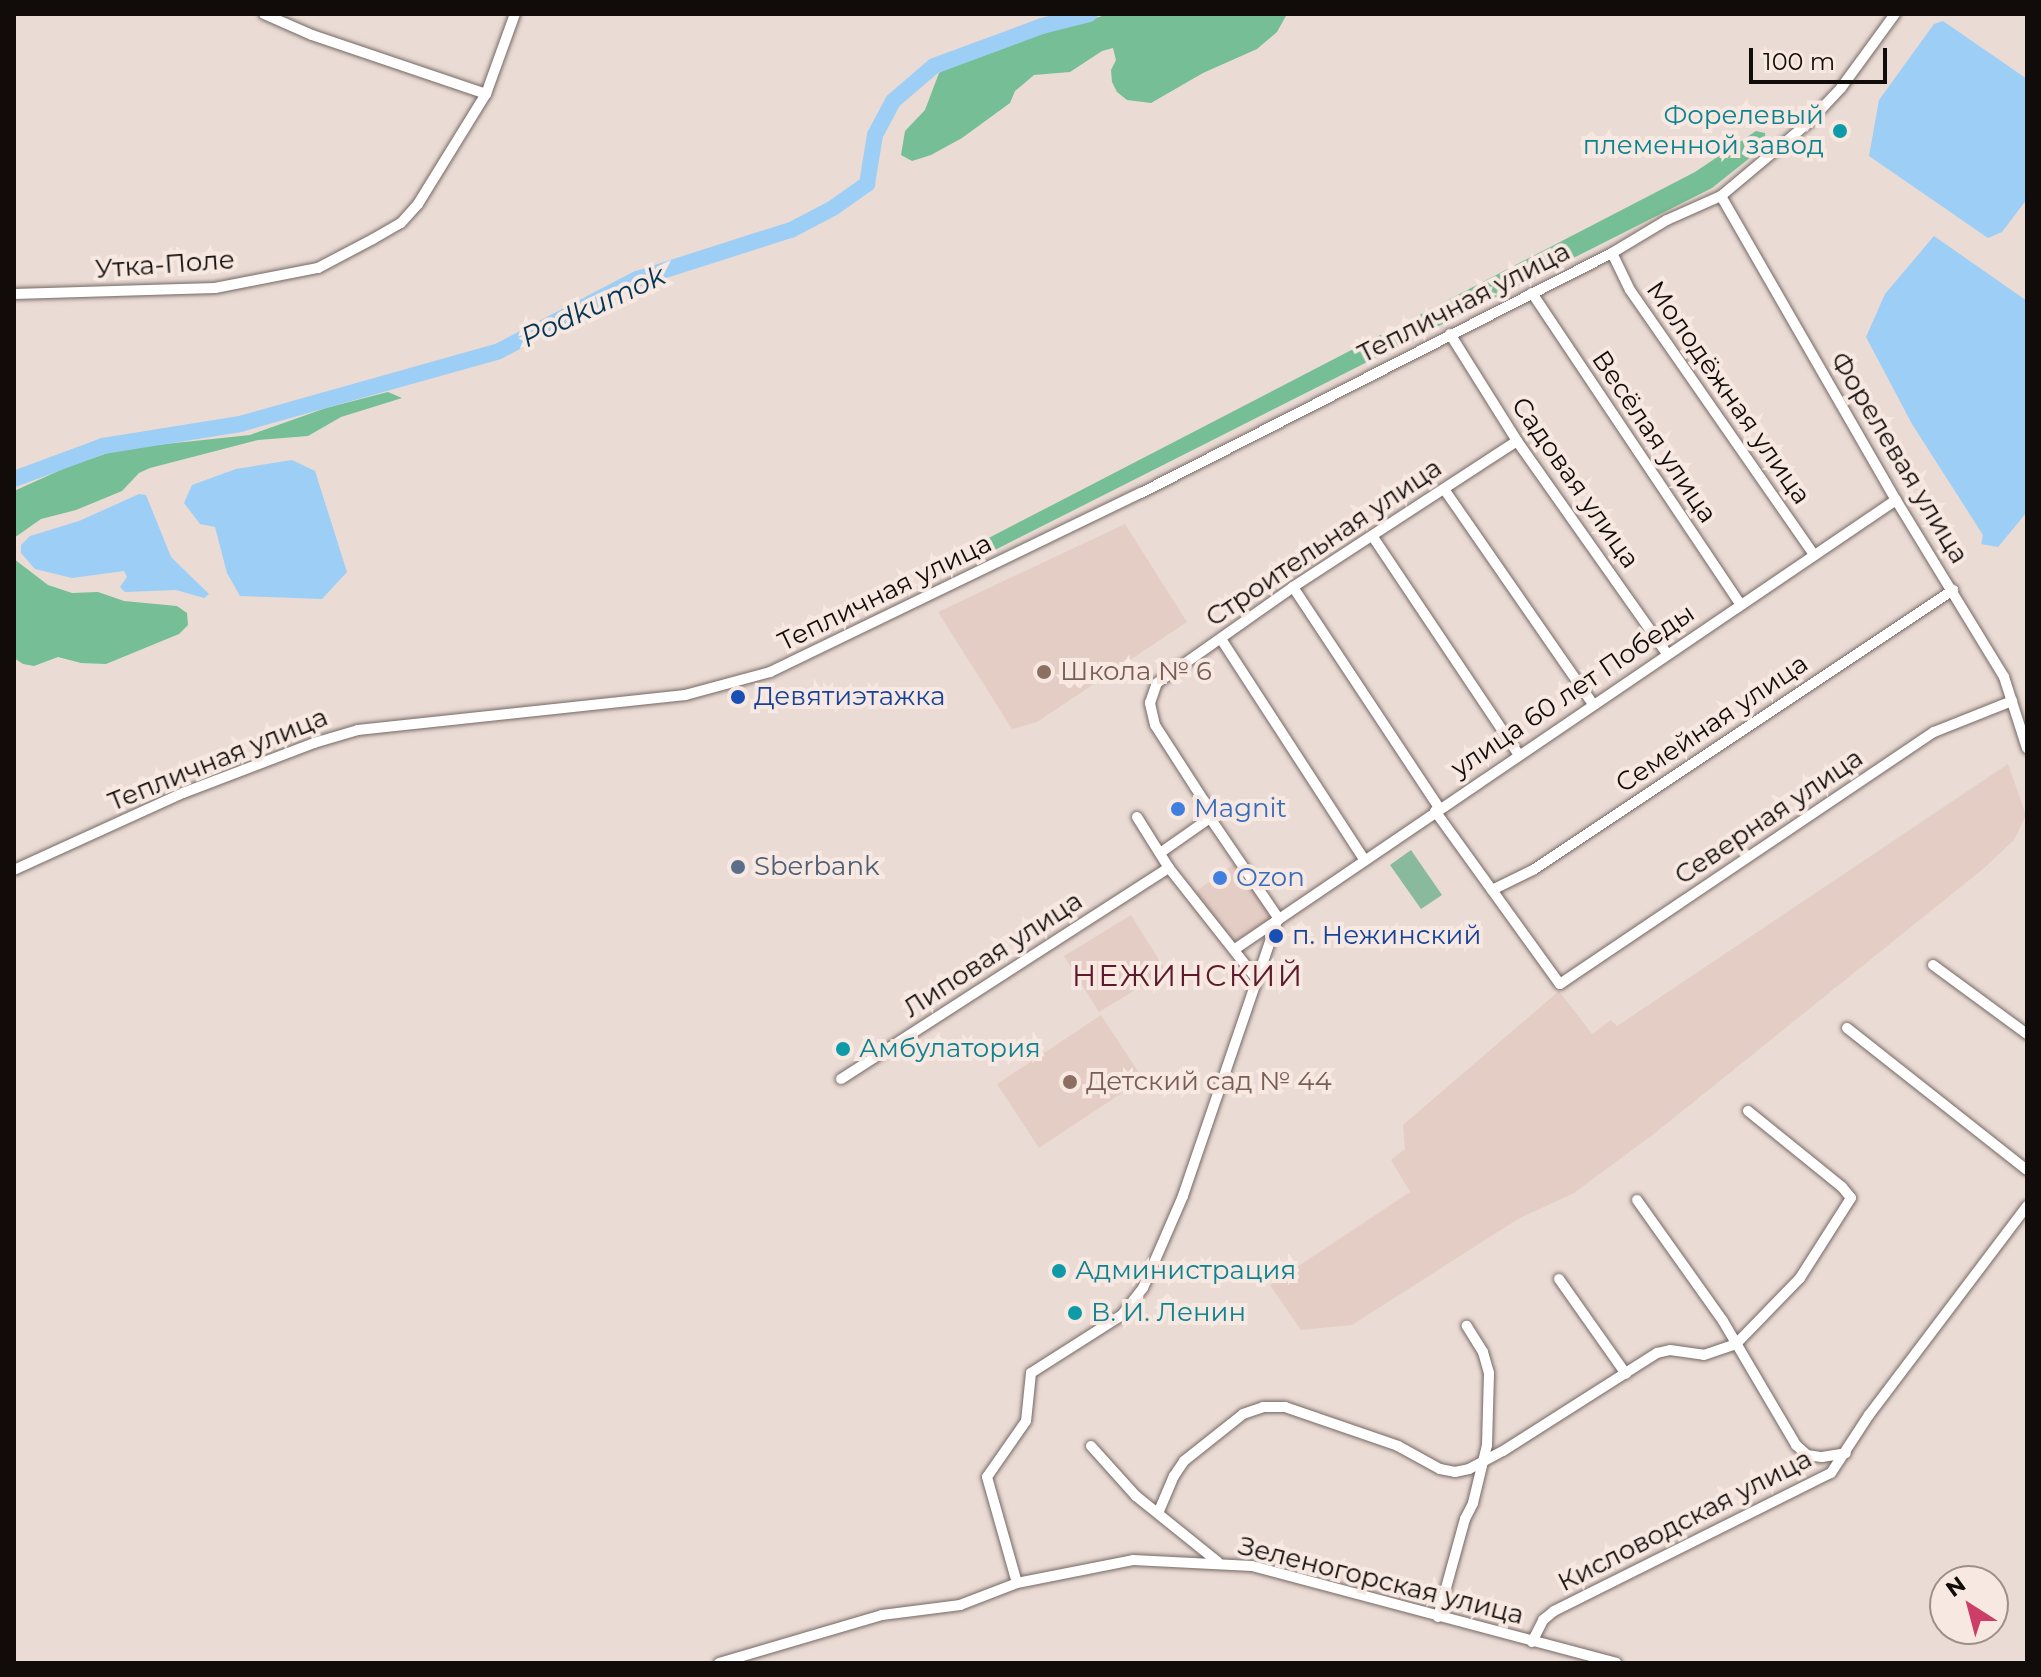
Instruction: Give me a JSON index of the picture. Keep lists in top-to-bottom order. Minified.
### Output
{"streets":{"street":["Утка-Поле","Тепличная улица","Молодёжная улица","Весёлая улица","Форелевая улица","Садовая улица","Строительная улица","улица 60 лет Победы","Семейная улица","Северная улица","Липовая улица","Кисловодская улица","Зеленогорская улица"]},"crossings":[["Тепличная улица","Молодёжная улица"],["Тепличная улица","Весёлая улица"],["Тепличная улица","Форелевая улица"],["Тепличная улица","Садовая улица"],["Молодёжная улица","улица 60 лет Победы"],["Весёлая улица","улица 60 лет Победы"],["Форелевая улица","улица 60 лет Победы"],["Форелевая улица","Семейная улица"],["Форелевая улица","Северная улица"],["Садовая улица","Строительная улица"],["Садовая улица","улица 60 лет Победы"],["Семейная улица","Северная улица"],["Кисловодская улица","Зеленогорская улица"]],"districts":["НЕЖИНСКИЙ"],"water":["Podkumok"],"places":["Форелевый племенной завод","Школа № 6","Девятиэтажка","Magnit","Sberbank","Ozon","п. Нежинский","Амбулатория","Детский сад № 44","Администрация","В. И. Ленин"],"scale_bar":"100 m","north":"top left"}
